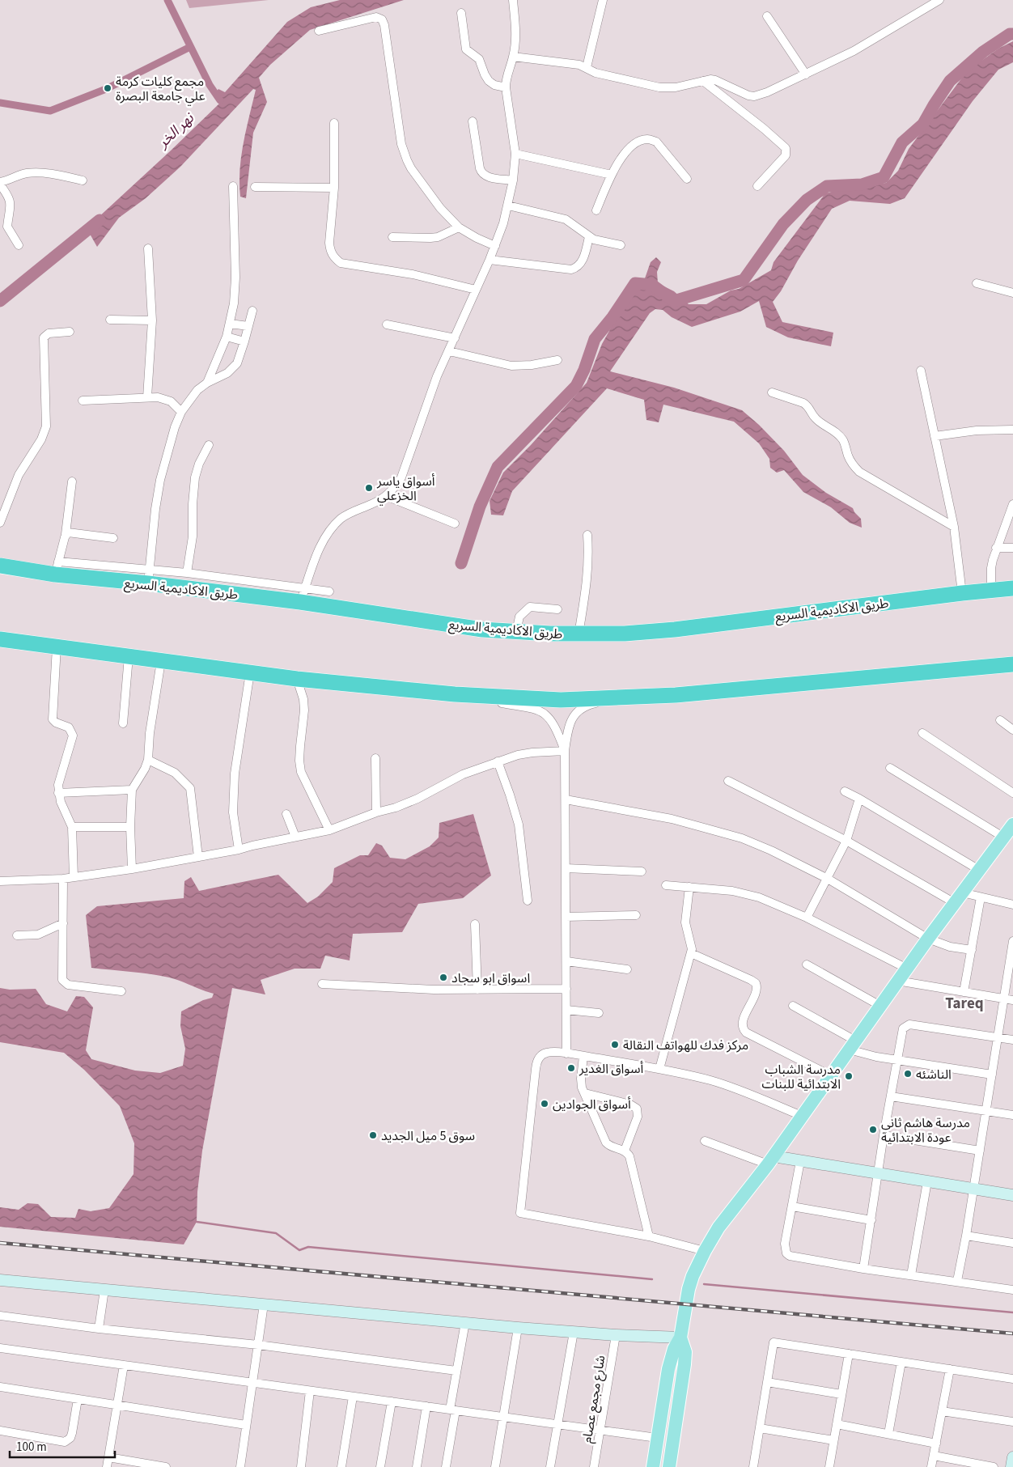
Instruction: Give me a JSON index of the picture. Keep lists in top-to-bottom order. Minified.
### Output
{"streets":{"highway":["طريق الاكاديمية السريع"],"street":["شارع مجمع عصام"]},"districts":["Tareq"],"water":["نهر الخر"],"places":["مجمع كليات كرمة علي جامعة البصرة","أسواق ياسر الخزعلي","اسواق ابو سجاد","مركز فدك للهواتف النقالة","أسواق الغدير","الناشئه","مدرسة الشباب الابتدائية للبنات","أسواق الجوادين","مدرسة هاشم ثاني عودة الابتدائية","سوق 5 ميل الجديد"],"scale_bar":"100 m"}
